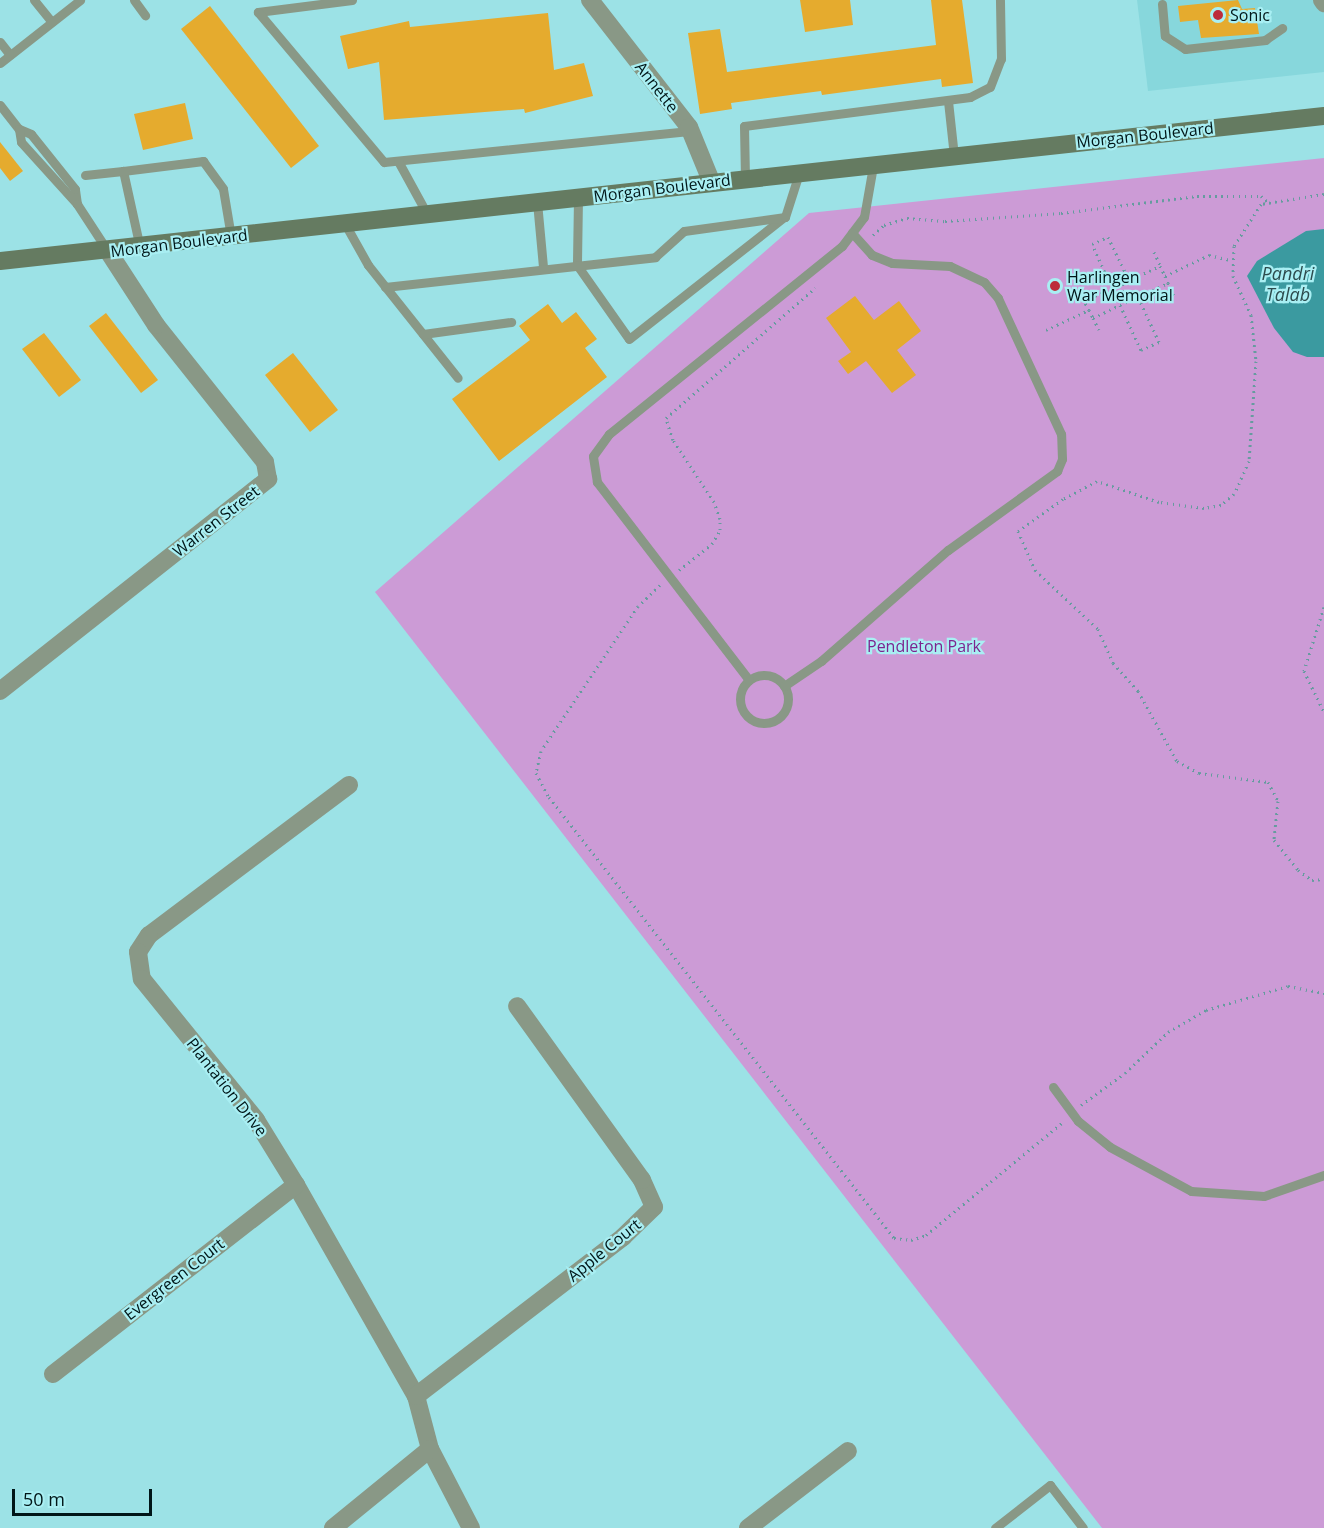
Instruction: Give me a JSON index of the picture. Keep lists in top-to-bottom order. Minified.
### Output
{"streets":{"main road":["Morgan Boulevard"],"street":["Annette","Warren Street","Plantation Drive","Apple Court","Evergreen Court"]},"crossings":[["Annette","Morgan Boulevard"],["Morgan Boulevard","Warren Street"],["Plantation Drive","Apple Court"],["Plantation Drive","Evergreen Court"]],"water":["Pandri Talab"],"parks":["Pendleton Park"],"places":["Sonic","Harlingen War Memorial"],"scale_bar":"50 m"}
